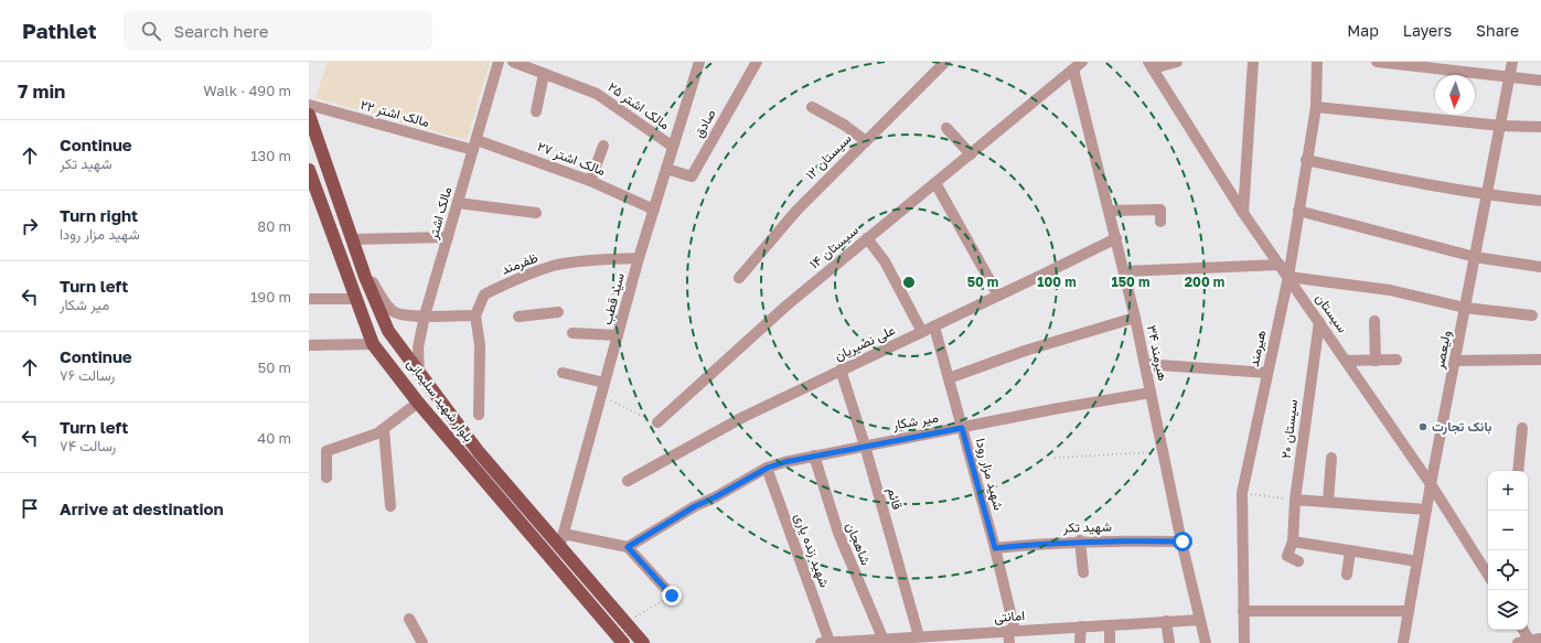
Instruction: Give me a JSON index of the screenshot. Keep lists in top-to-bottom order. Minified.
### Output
{"streets":{"main road":["بلوار شهید سلیمانی"],"street":["مالک اشتر ۲۵","مالک اشتر ۲۲","صادق","سیستان ۱۲","مالک اشتر ۲۷","مالک اشتر","سیستان ۱۴","ظفرمند","سید قطب","سیستان","علی نصیریان","هیرمند","ولیعصر","هیرمند ۳۴","میر شکار","سیستان ۲۰","شهید مزار رودا","قائم","شهید تکر","شاهجان","شهید زنده یاری","امانتی"]},"crossings":[["مالک اشتر ۲۵","سید قطب"],["مالک اشتر ۲۲","مالک اشتر ۲۷"],["مالک اشتر ۲۲","مالک اشتر"],["صادق","سید قطب"],["مالک اشتر ۲۷","مالک اشتر"],["مالک اشتر ۲۷","سید قطب"],["مالک اشتر","بلوار شهید سلیمانی"],["سیستان ۱۴","هیرمند ۳۴"],["ظفرمند","سید قطب"],["سید قطب","بلوار شهید سلیمانی"],["سیستان","هیرمند"],["سیستان","ولیعصر"],["سیستان","سیستان ۲۰"],["علی نصیریان","هیرمند ۳۴"],["علی نصیریان","شهید مزار رودا"],["علی نصیریان","قائم"],["هیرمند ۳۴","میر شکار"],["هیرمند ۳۴","شهید تکر"],["هیرمند ۳۴","امانتی"],["میر شکار","شهید مزار رودا"],["میر شکار","قائم"],["میر شکار","شاهجان"],["میر شکار","شهید زنده یاری"],["شهید مزار رودا","شهید تکر"],["شهید مزار رودا","امانتی"],["قائم","امانتی"],["شاهجان","امانتی"],["شهید زنده یاری","امانتی"]],"places":["بانک تجارت"],"north":"bottom","page":{"header":"Pathlet","search":"Search here","nav":["Map","Layers","Share"],"heading":["7 min","Walk · 490 m"],"list":[["Continue","شهید تکر","130 m"],["Turn right","شهید مزار رودا","80 m"],["Turn left","میر شکار","190 m"],["Continue","رسالت ۷۶","50 m"],["Turn left","رسالت ۷۴","40 m"],"Arrive at destination"],"map_buttons":["+","−"]},"rings":["50 m","100 m","150 m","200 m"]}
